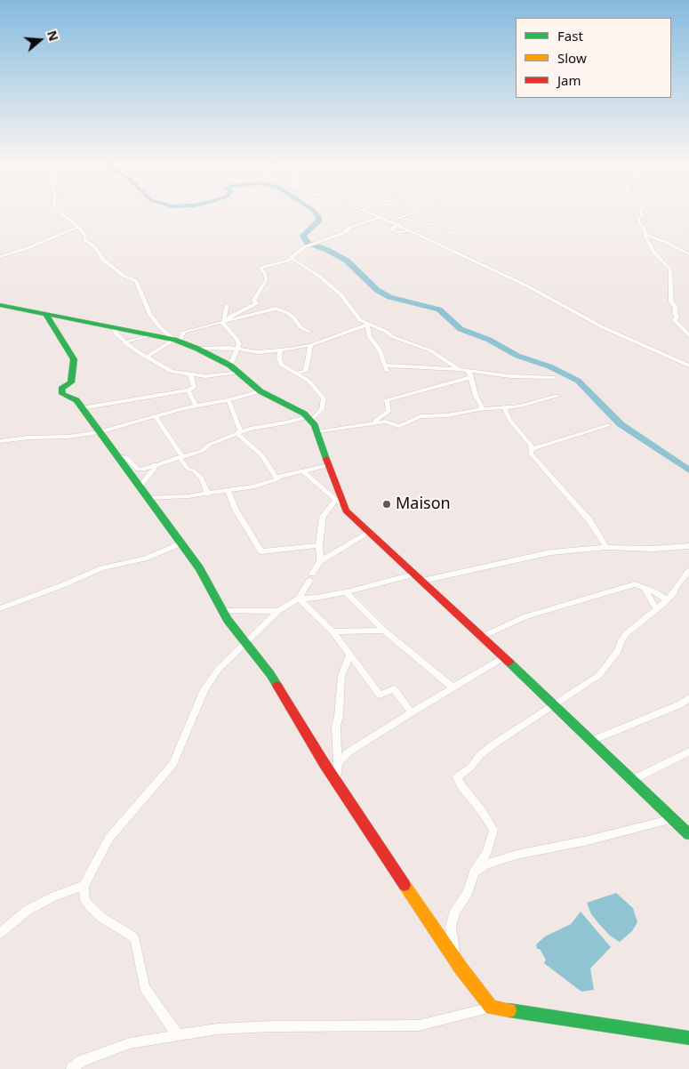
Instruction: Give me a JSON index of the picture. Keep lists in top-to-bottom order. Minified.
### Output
{"places":["Maison"],"legend":["Fast","Slow","Jam"],"north":"right"}
